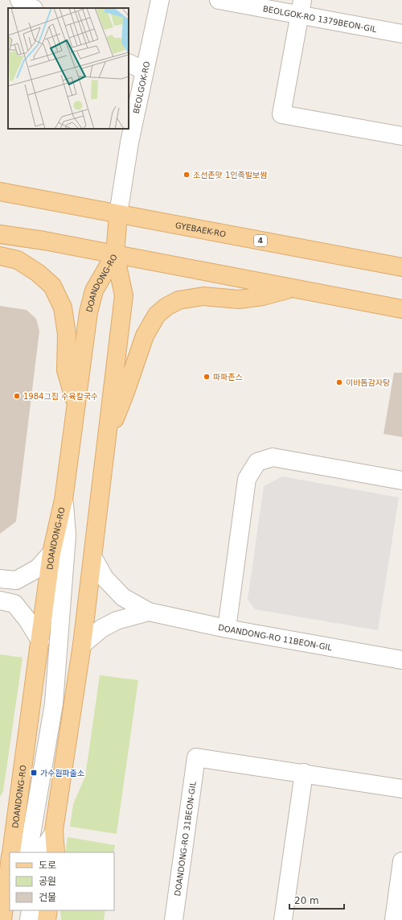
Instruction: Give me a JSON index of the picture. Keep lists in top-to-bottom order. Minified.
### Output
{"streets":{"main road":["GYEBAEK-RO","4","DOANDONG-RO"],"street":["BEOLGOK-RO 1379BEON-GIL","BEOLGOK-RO","DOANDONG-RO 11BEON-GIL","DOANDONG-RO 31BEON-GIL"]},"crossings":[["BEOLGOK-RO","GYEBAEK-RO"]],"places":{"other":["조선존맛 1인족발보쌈","파파존스","이바돔감자탕","1984그집 수육칼국수"],"transit":["가수원파출소"]},"legend":["도로","공원","건물"],"scale_bar":"20 m"}
